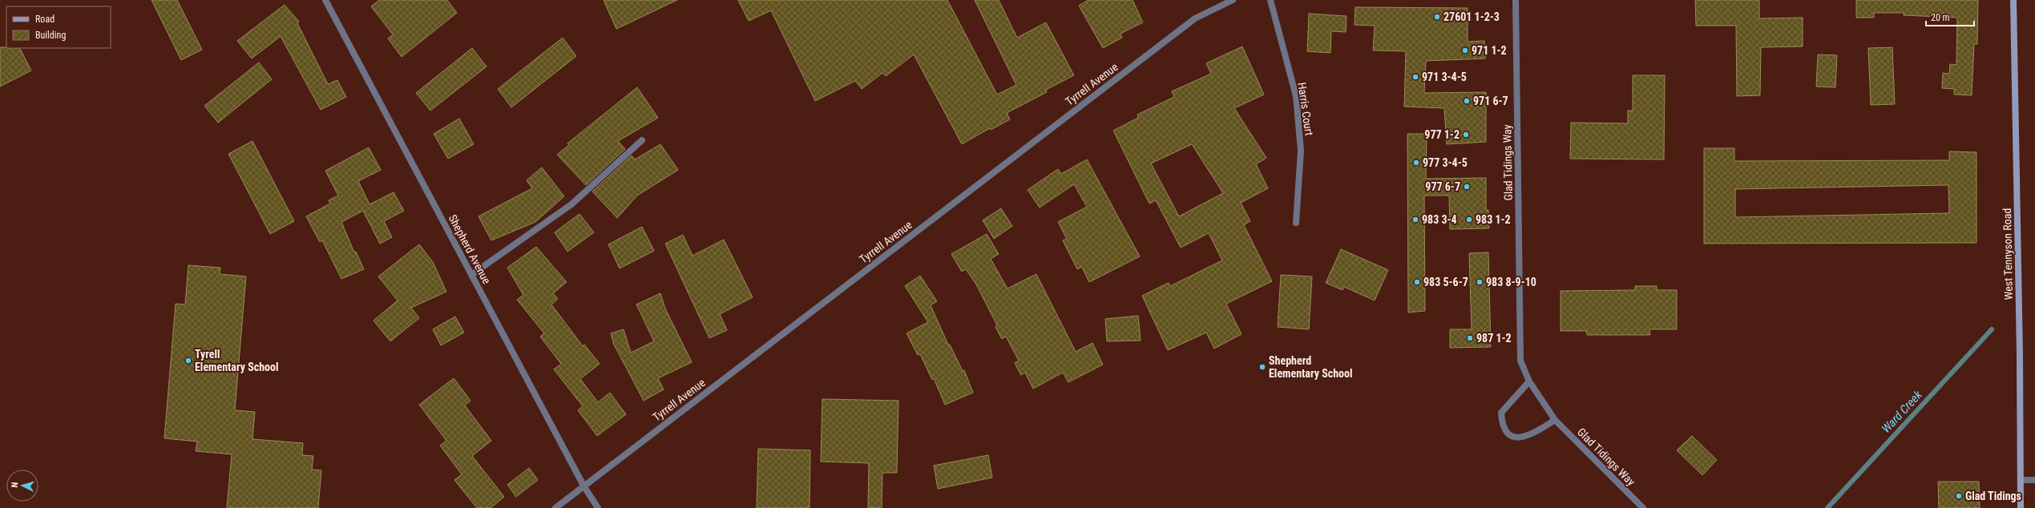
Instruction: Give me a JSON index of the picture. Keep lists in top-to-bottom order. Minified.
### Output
{"streets":{"main road":["West Tennyson Road"],"street":["Tyrrell Avenue","Harris Court","Glad Tidings Way","Shepherd Avenue"]},"crossings":[["Tyrrell Avenue","Shepherd Avenue"]],"water":["Ward Creek"],"places":["27601 1-2-3","971 1-2","971 3-4-5","971 6-7","977 1-2","977 3-4-5","977 6-7","983 3-4","983 1-2","983 5-6-7","983 8-9-10","987 1-2","Tyrell Elementary School","Shepherd Elementary School","Glad Tidings"],"legend":["Road","Building"],"scale_bar":"20 m","north":"left"}
